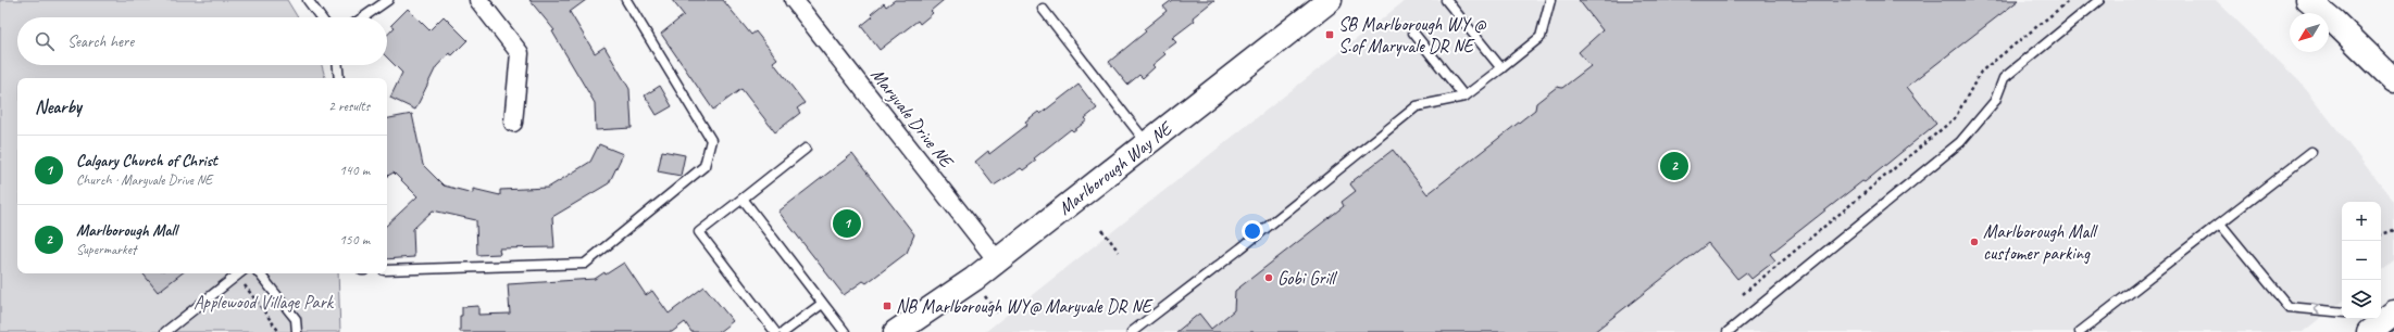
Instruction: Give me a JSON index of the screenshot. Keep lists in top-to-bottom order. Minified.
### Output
{"streets":{"street":["Maryvale Drive NE","Marlborough Way NE"]},"crossings":[["Maryvale Drive NE","Marlborough Way NE"]],"parks":["Applewood Village Park"],"places":{"transit":["SB Marlborough WY @ S.of Maryvale DR NE","NB Marlborough WY@ Maryvale DR NE"],"other":["Marlborough Mall customer parking","Gobi Grill"]},"north":"bottom left","page":{"search":"Search here","heading":["Nearby","2 results"],"list":[{"mark":"1","name":"Calgary Church of Christ","note":"Church · Maryvale Drive NE","value":"140 m"},{"mark":"2","name":"Marlborough Mall","note":"Supermarket","value":"150 m"}],"pins":["2","1"],"map_buttons":["+","−"]}}
